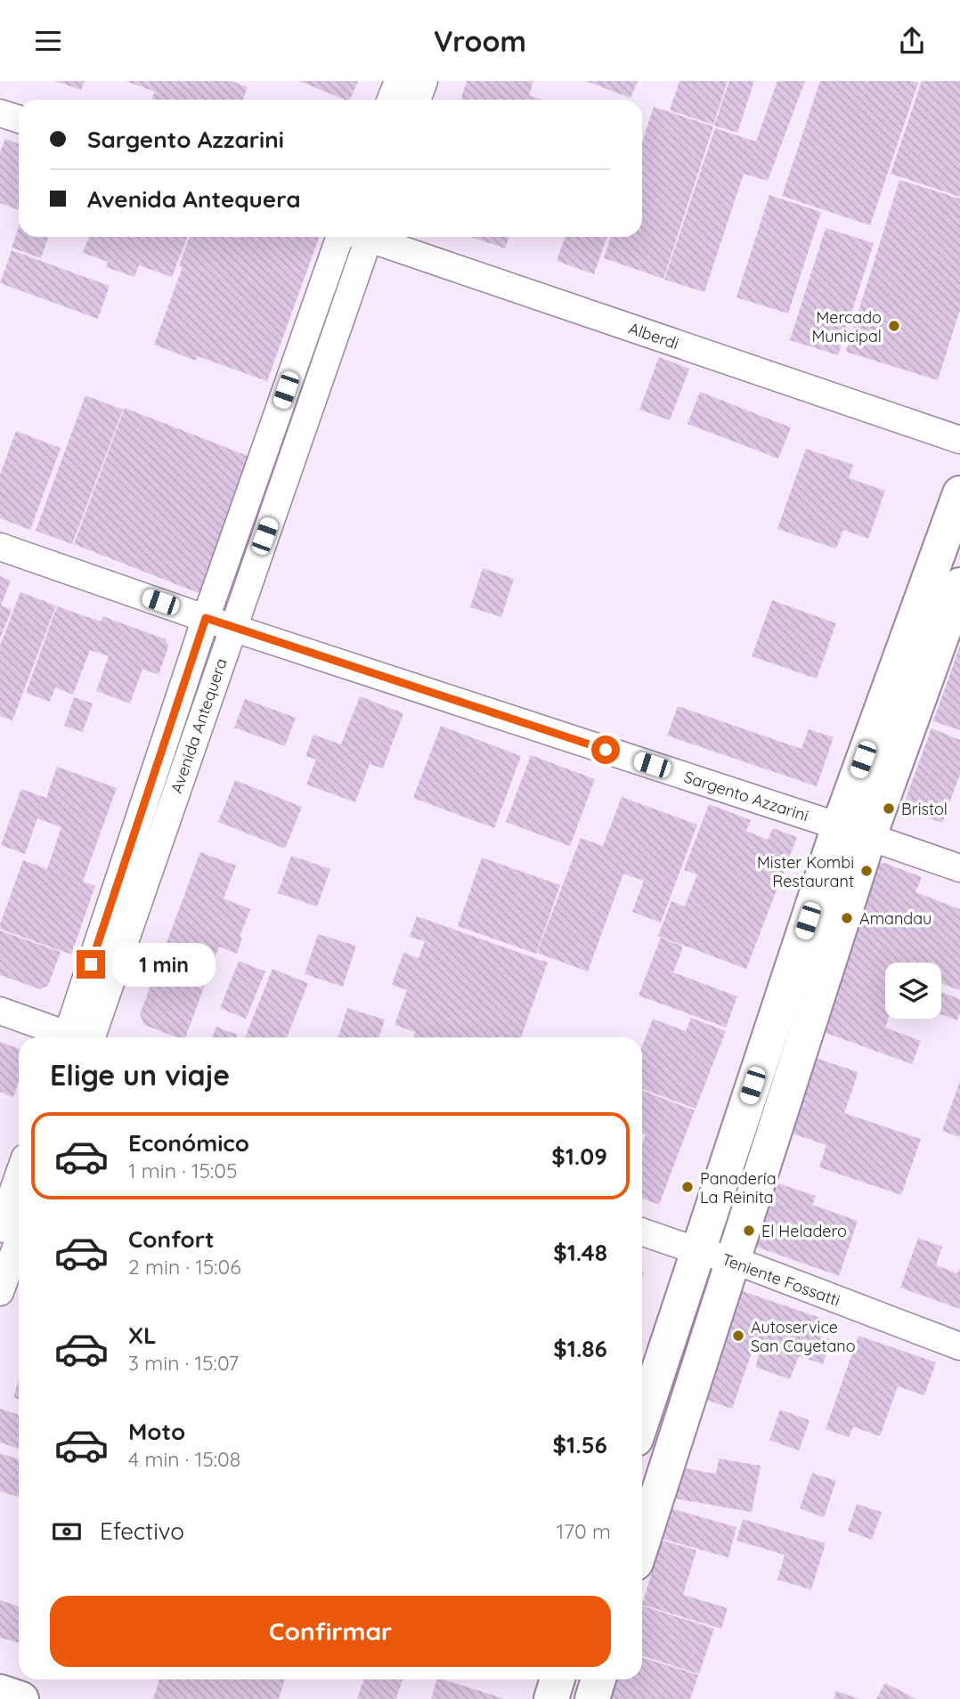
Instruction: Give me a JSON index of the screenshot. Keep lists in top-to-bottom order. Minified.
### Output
{"streets":{"street":["Alberdi","Avenida Antequera","Sargento Azzarini","Teniente Fossatti"]},"crossings":[["Avenida Antequera","Sargento Azzarini"]],"places":["Mercado Municipal","Bristol","Mister Kombi Restaurant","Amandau","Panadería La Reinita","El Heladero","Autoservice San Cayetano"],"page":{"header":"Vroom","banner":["Sargento Azzarini","Avenida Antequera"],"bubble":"1 min","heading":"Elige un viaje","list":[{"name":"Económico","note":"1 min · 15:05","value":"$1.09"},{"name":"Confort","note":"2 min · 15:06","value":"$1.48"},{"name":"XL","note":"3 min · 15:07","value":"$1.86"},{"name":"Moto","note":"4 min · 15:08","value":"$1.56"}],"pay":["Efectivo","170 m"],"buttons":"Confirmar"}}
